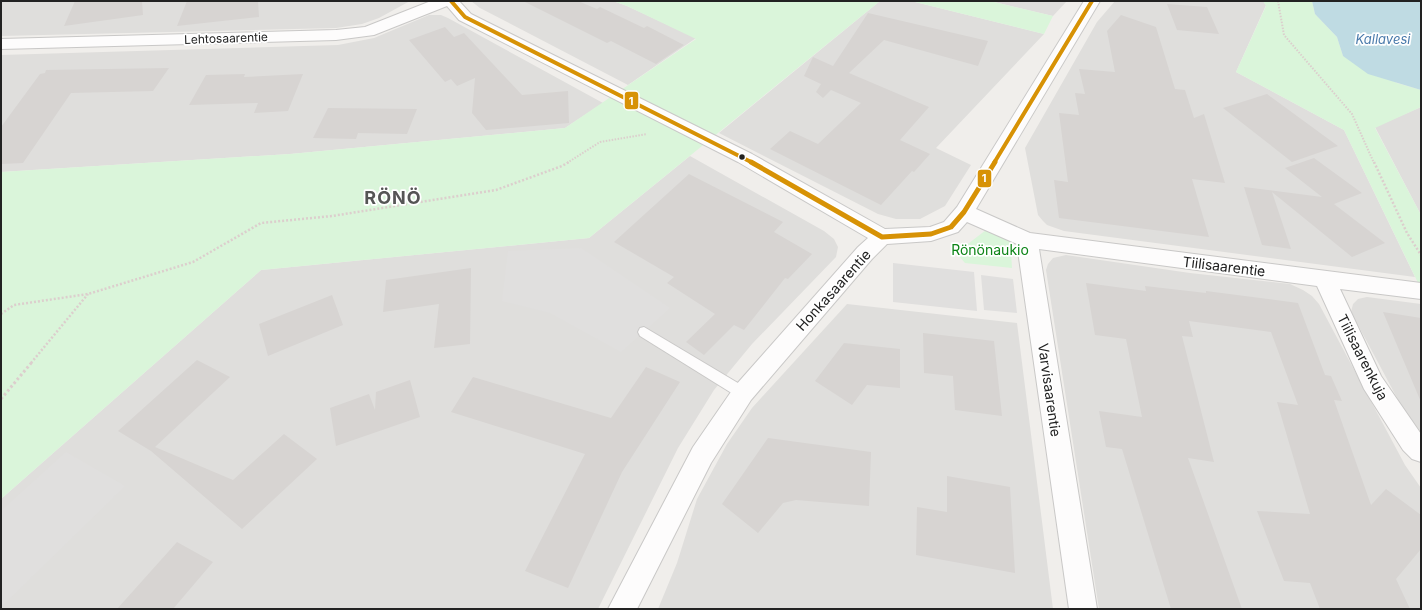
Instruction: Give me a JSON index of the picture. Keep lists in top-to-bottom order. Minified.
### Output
{"streets":{"street":["Lehtosaarentie","Tiilisaarentie","Honkasaarentie","Tiilisaarenkuja","Varvisaarentie"]},"crossings":[["Tiilisaarentie","Tiilisaarenkuja"],["Tiilisaarentie","Varvisaarentie"]],"districts":["RÖNÖ"],"water":["Kallavesi"],"parks":["Rönönaukio"],"lines":["transit line 1"]}
